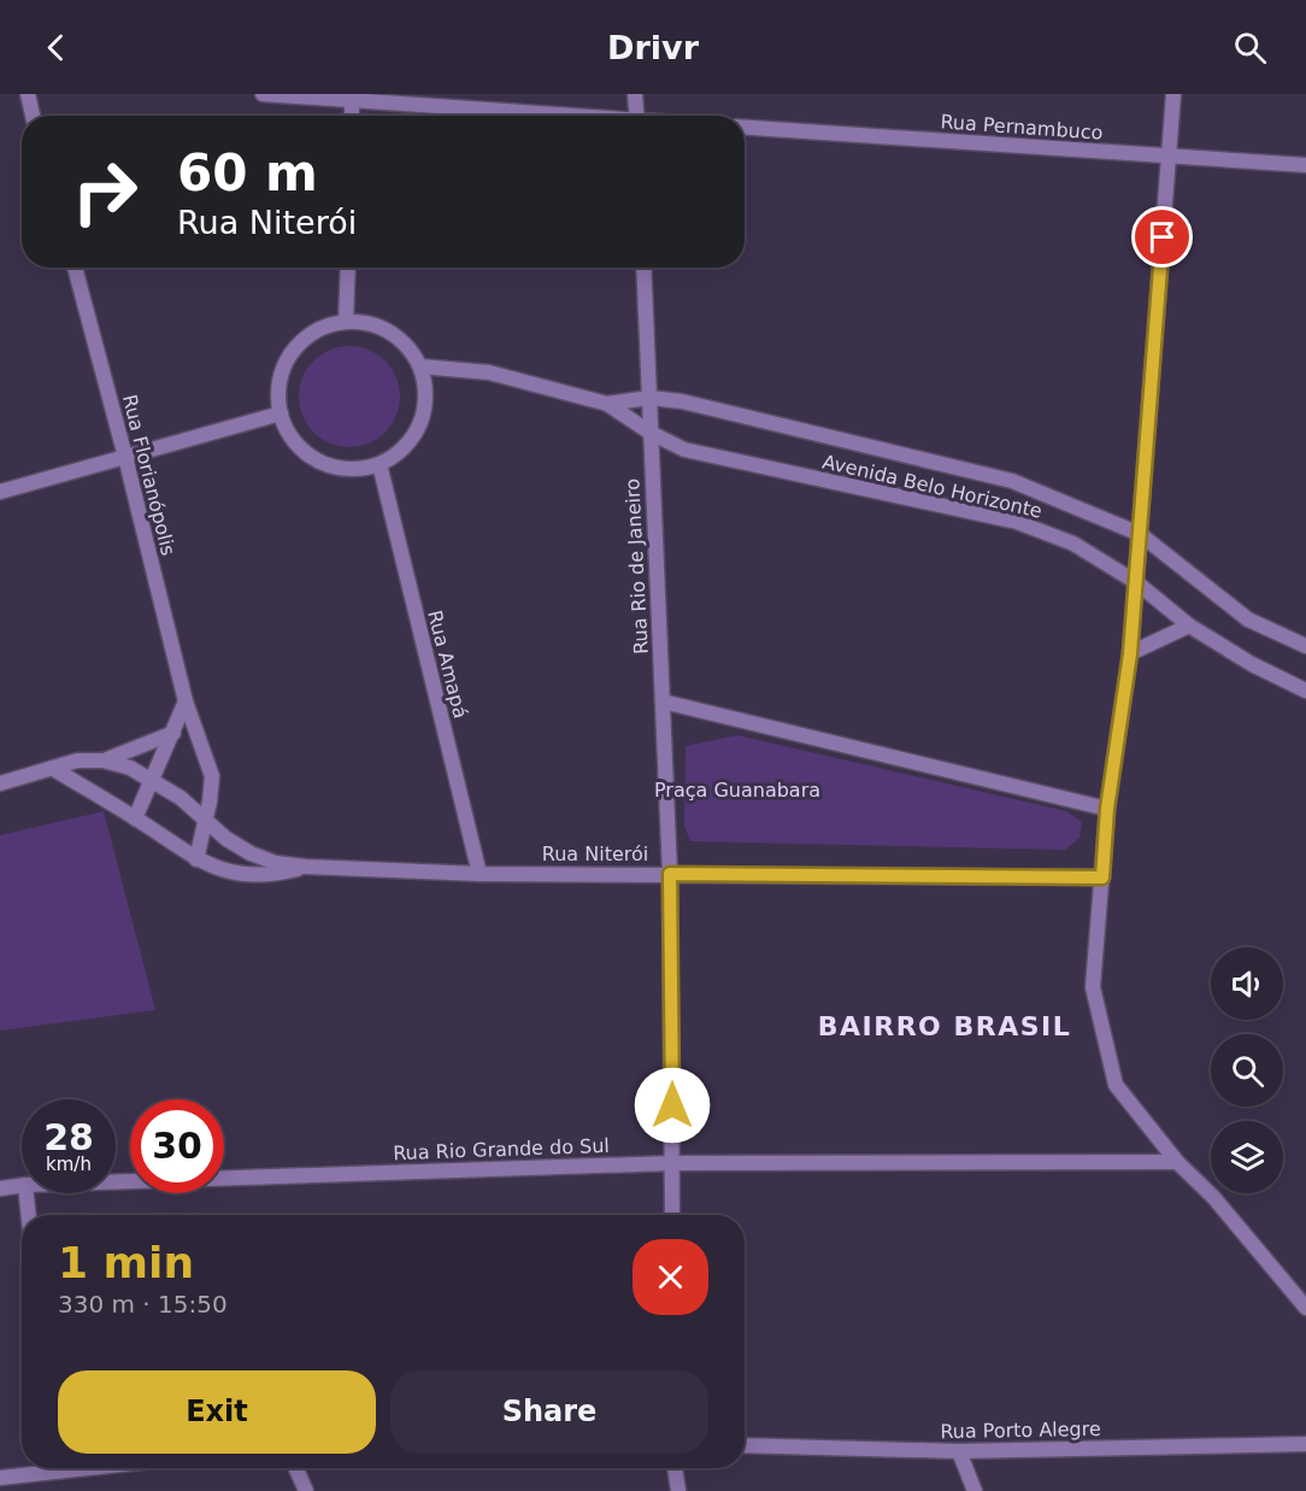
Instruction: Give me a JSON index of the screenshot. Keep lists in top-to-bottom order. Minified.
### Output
{"streets":{"street":["Rua Pernambuco","Rua Florianópolis","Avenida Belo Horizonte","Rua Rio de Janeiro","Rua Amapá","Rua Niterói","Rua Rio Grande do Sul","Rua Porto Alegre"]},"crossings":[["Rua Florianópolis","Rua Niterói"],["Avenida Belo Horizonte","Rua Rio de Janeiro"],["Avenida Belo Horizonte","Rua Amapá"],["Rua Rio de Janeiro","Rua Niterói"],["Rua Rio de Janeiro","Rua Rio Grande do Sul"],["Rua Amapá","Rua Niterói"]],"districts":["BAIRRO BRASIL"],"parks":["Praça Guanabara"],"page":{"header":"Drivr","turn":["60 m","Rua Niterói"],"speed":"28 km/h","limit":"30","heading":["1 min","330 m · 15:50"],"buttons":["Exit","Share"]}}
